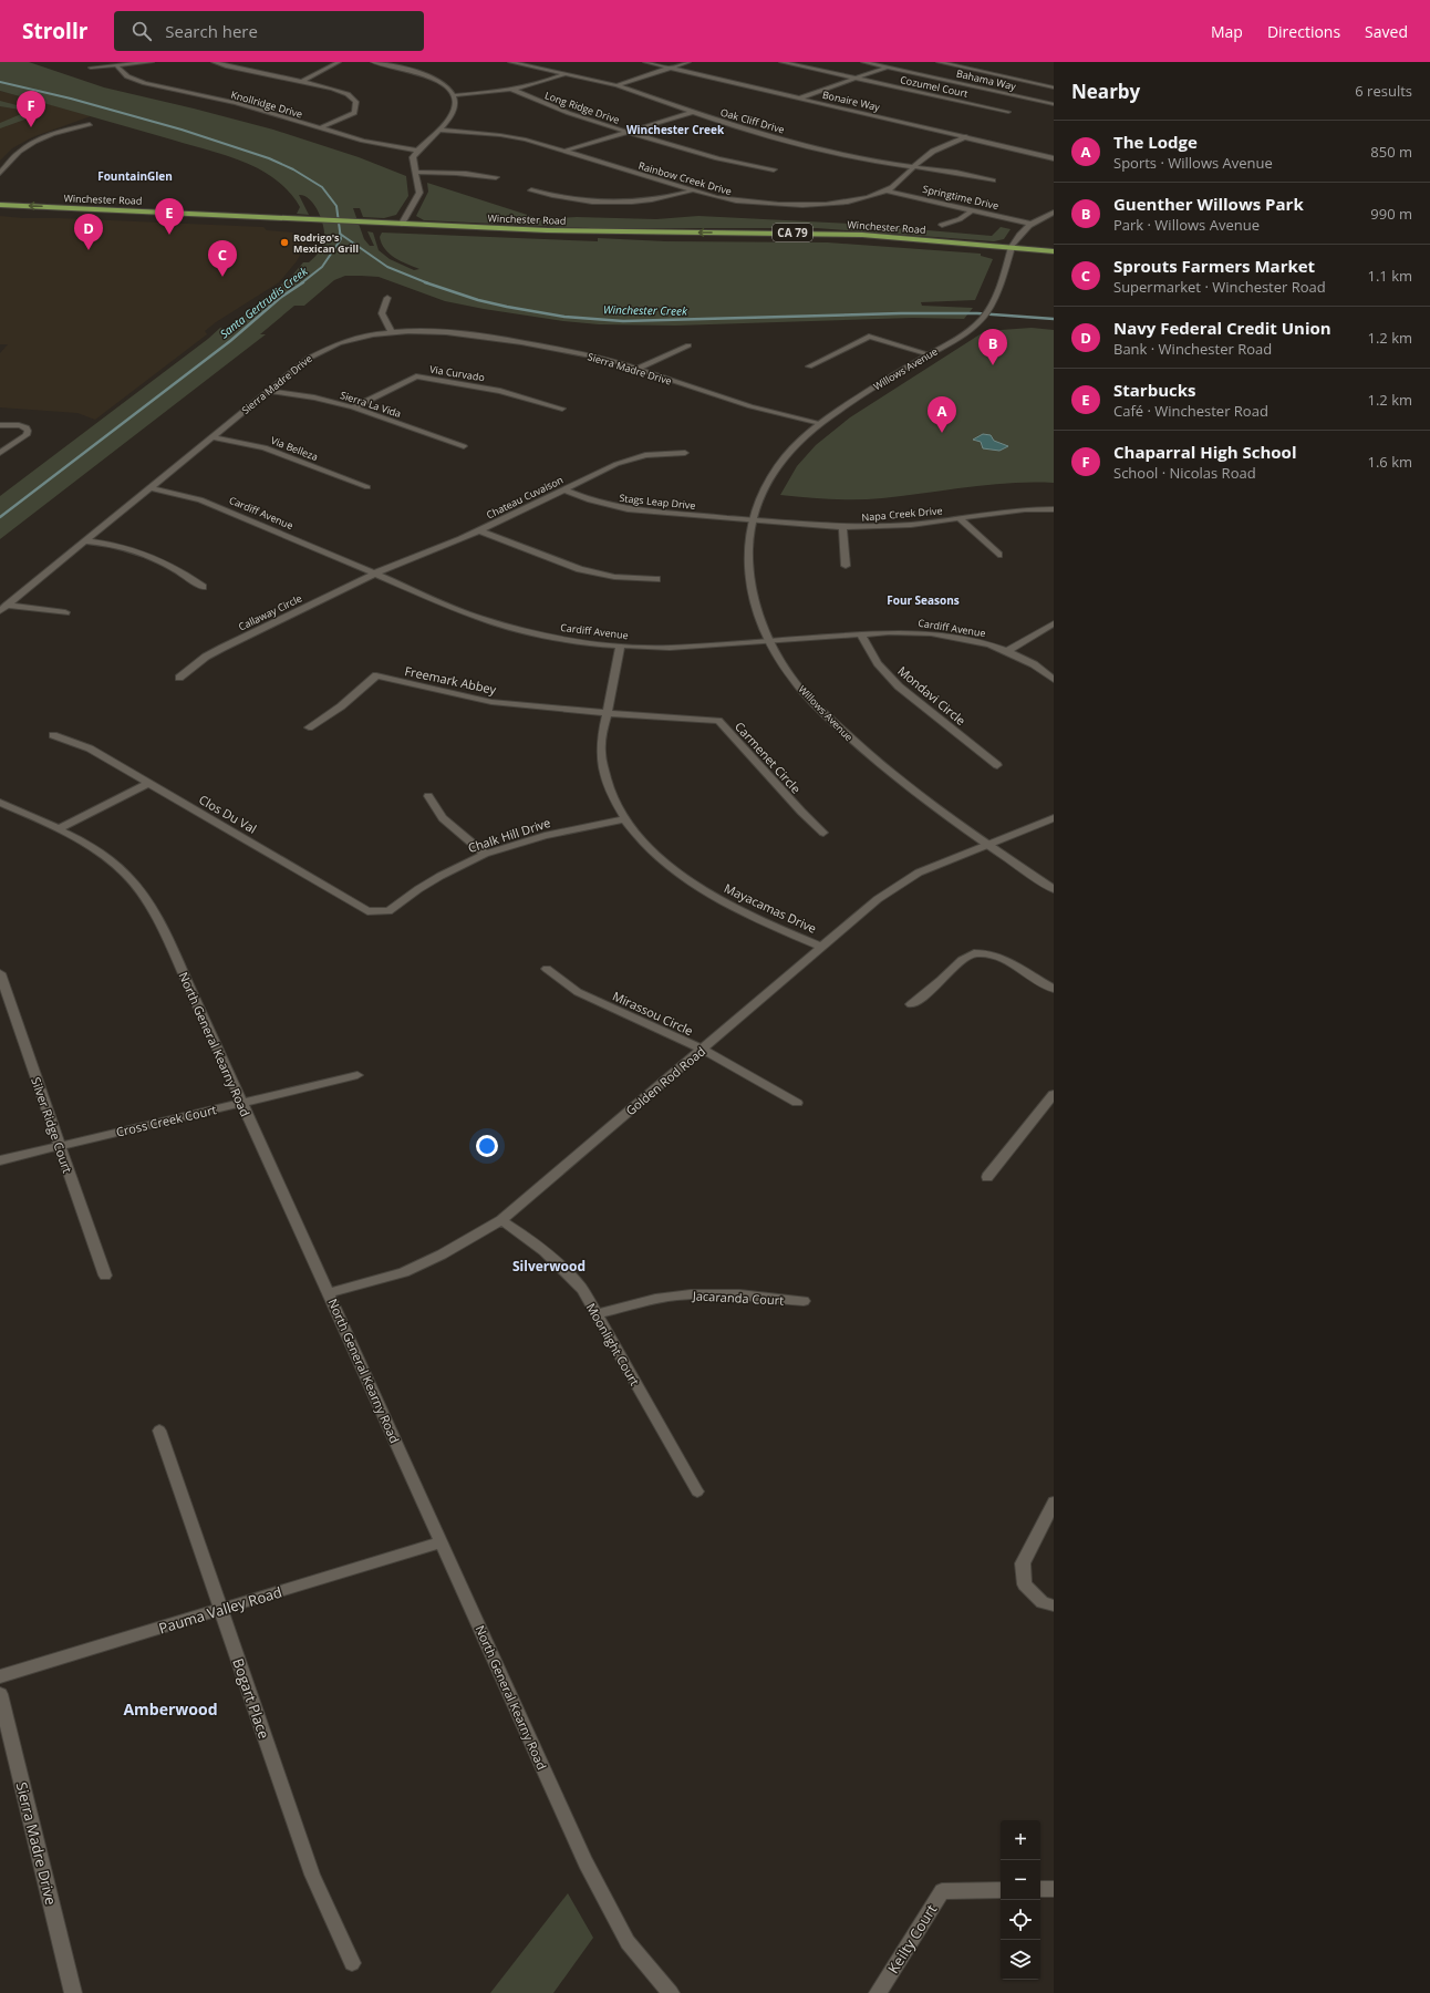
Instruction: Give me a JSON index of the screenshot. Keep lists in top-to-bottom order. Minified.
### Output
{"streets":{"main road":["Winchester Road","CA 79"],"street":["Bahama Way","Cozumel Court","Bonaire Way","Knollridge Drive","Long Ridge Drive","Oak Cliff Drive","Rainbow Creek Drive","Springtime Drive","Sierra Madre Drive","Willows Avenue","Via Curvado","Sierra La Vida","Via Belleza","Chateau Cuvaison","Stags Leap Drive","Cardiff Avenue","Napa Creek Drive","Callaway Circle","Freemark Abbey","Mondavi Circle","Carmenet Circle","Clos Du Val","Chalk Hill Drive","Mayacamas Drive","Mirassou Circle","North General Kearny Road","Golden Rod Road","Cross Creek Court","Silver Ridge Court","Jacaranda Court","Moonlight Court","Pauma Valley Road","Bogart Place","Keilty Court"]},"crossings":[["Bonaire Way","Rainbow Creek Drive"],["Oak Cliff Drive","Rainbow Creek Drive"],["Rainbow Creek Drive","Springtime Drive"],["Springtime Drive","Willows Avenue"],["Winchester Road","Willows Avenue"],["Sierra Madre Drive","Willows Avenue"],["Sierra Madre Drive","Sierra La Vida"],["Sierra Madre Drive","Via Belleza"],["Sierra Madre Drive","Cardiff Avenue"],["Willows Avenue","Stags Leap Drive"],["Willows Avenue","Cardiff Avenue"],["Willows Avenue","Napa Creek Drive"],["Willows Avenue","Golden Rod Road"],["Via Curvado","Sierra La Vida"],["Chateau Cuvaison","Stags Leap Drive"],["Chateau Cuvaison","Cardiff Avenue"],["Chateau Cuvaison","Callaway Circle"],["Stags Leap Drive","Napa Creek Drive"],["Cardiff Avenue","Callaway Circle"],["Cardiff Avenue","Mondavi Circle"],["Cardiff Avenue","Mayacamas Drive"],["Freemark Abbey","Carmenet Circle"],["Freemark Abbey","Mayacamas Drive"],["Carmenet Circle","Mayacamas Drive"],["Clos Du Val","Chalk Hill Drive"],["Chalk Hill Drive","Mayacamas Drive"],["Mayacamas Drive","Golden Rod Road"],["Mirassou Circle","Golden Rod Road"],["North General Kearny Road","Golden Rod Road"],["North General Kearny Road","Cross Creek Court"],["North General Kearny Road","Pauma Valley Road"],["Golden Rod Road","Moonlight Court"],["Cross Creek Court","Silver Ridge Court"],["Jacaranda Court","Moonlight Court"],["Pauma Valley Road","Bogart Place"]],"districts":["Winchester Creek","FountainGlen","Four Seasons","Silverwood","Amberwood"],"water":["Santa Gertrudis Creek","Winchester Creek"],"places":["Rodrigo's Mexican Grill"],"page":{"header":"Strollr","search":"Search here","nav":["Map","Directions","Saved"],"heading":["Nearby","6 results"],"pins":["F","E","D","C","B","A"],"list":[{"mark":"A","name":"The Lodge","note":"Sports · Willows Avenue","value":"850 m"},{"mark":"B","name":"Guenther Willows Park","note":"Park · Willows Avenue","value":"990 m"},{"mark":"C","name":"Sprouts Farmers Market","note":"Supermarket · Winchester Road","value":"1.1 km"},{"mark":"D","name":"Navy Federal Credit Union","note":"Bank · Winchester Road","value":"1.2 km"},{"mark":"E","name":"Starbucks","note":"Café · Winchester Road","value":"1.2 km"},{"mark":"F","name":"Chaparral High School","note":"School · Nicolas Road","value":"1.6 km"}],"map_buttons":["+","−"]}}
